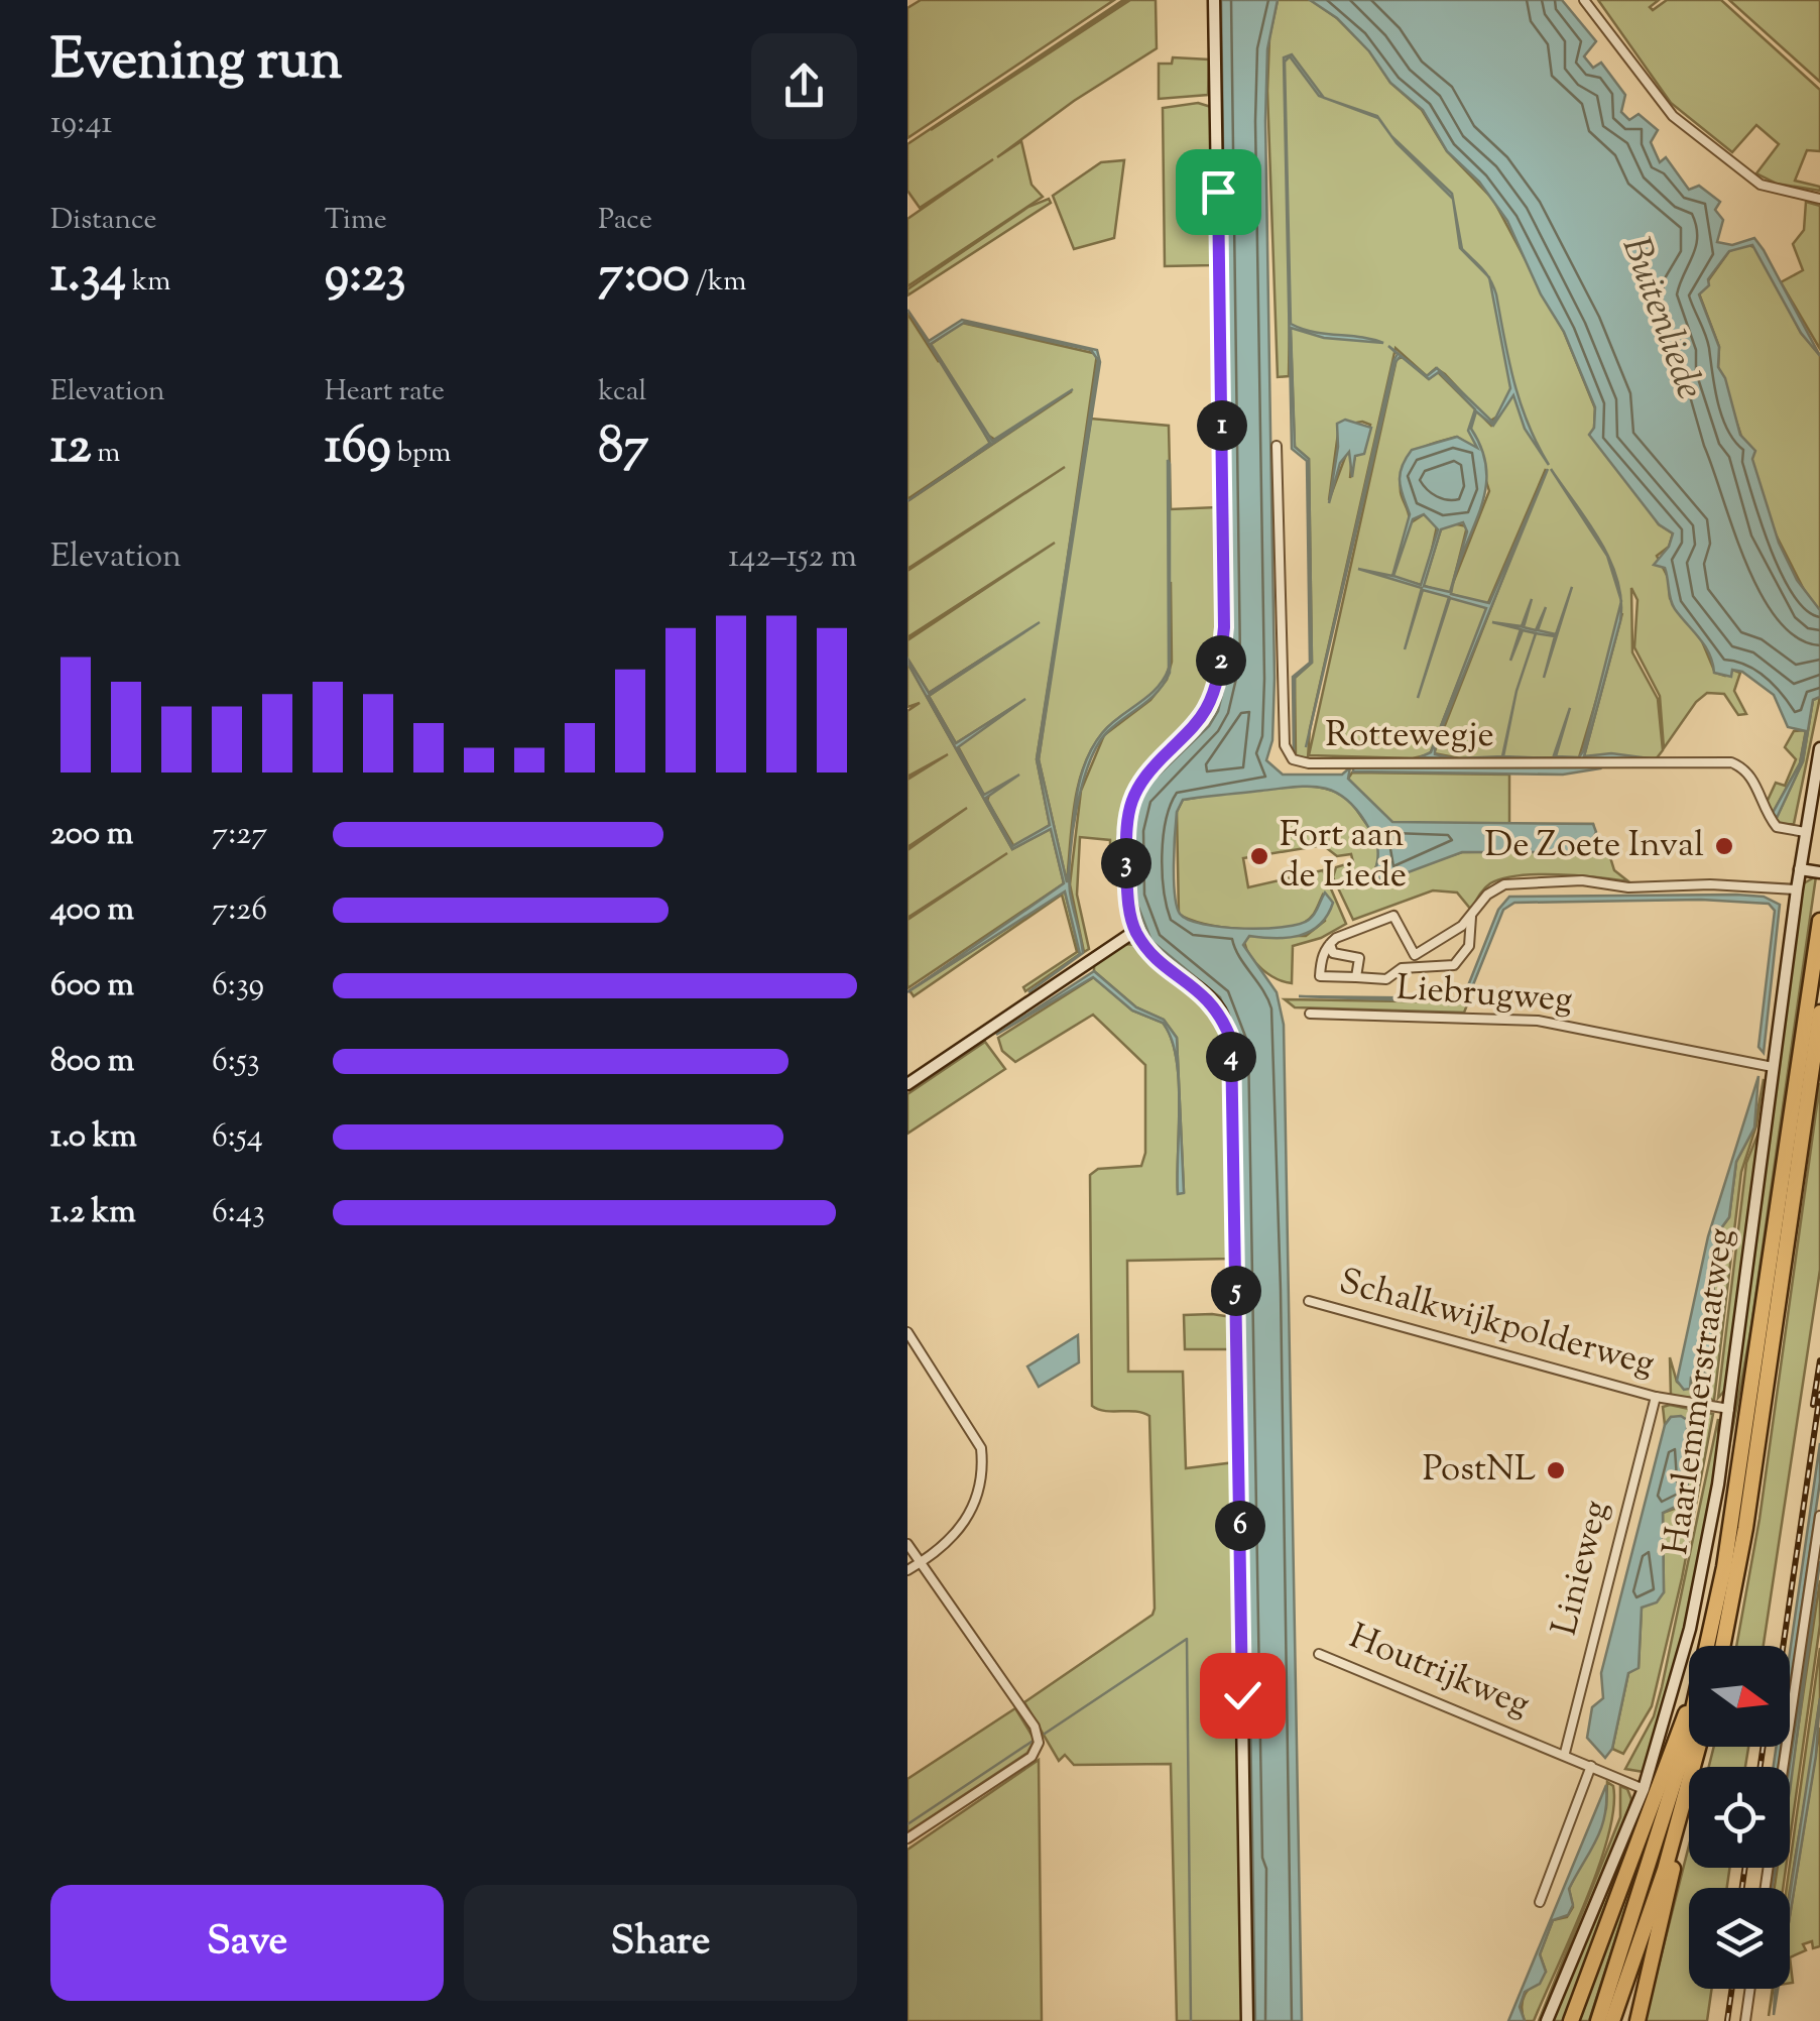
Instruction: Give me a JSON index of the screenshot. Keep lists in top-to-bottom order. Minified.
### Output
{"streets":{"street":["Rottewegje","Liebrugweg","Schalkwijkpolderweg","Haarlemmerstraatweg","Linieweg","Houtrijkweg"]},"crossings":[["Rottewegje","Haarlemmerstraatweg"],["Liebrugweg","Haarlemmerstraatweg"],["Schalkwijkpolderweg","Haarlemmerstraatweg"],["Schalkwijkpolderweg","Linieweg"],["Linieweg","Houtrijkweg"]],"water":["Buitenliede"],"places":["De Zoete Inval","Fort aan de Liede","PostNL"],"north":"right","page":{"heading":["Evening run","19:41"],"stats":[["Distance","1.34 km"],["Time","9:23"],["Pace","7:00 /km"],["Elevation","12 m"],["Heart rate","169 bpm"],["kcal","87"]],"pins":["1","2","3","4","5","6"],"chart":["Elevation","142–152 m"],"list":[{"name":"200 m","note":"7:27"},{"name":"400 m","note":"7:26"},{"name":"600 m","note":"6:39"},{"name":"800 m","note":"6:53"},{"name":"1.0 km","note":"6:54"},{"name":"1.2 km","note":"6:43"}],"buttons":["Save","Share"]}}
